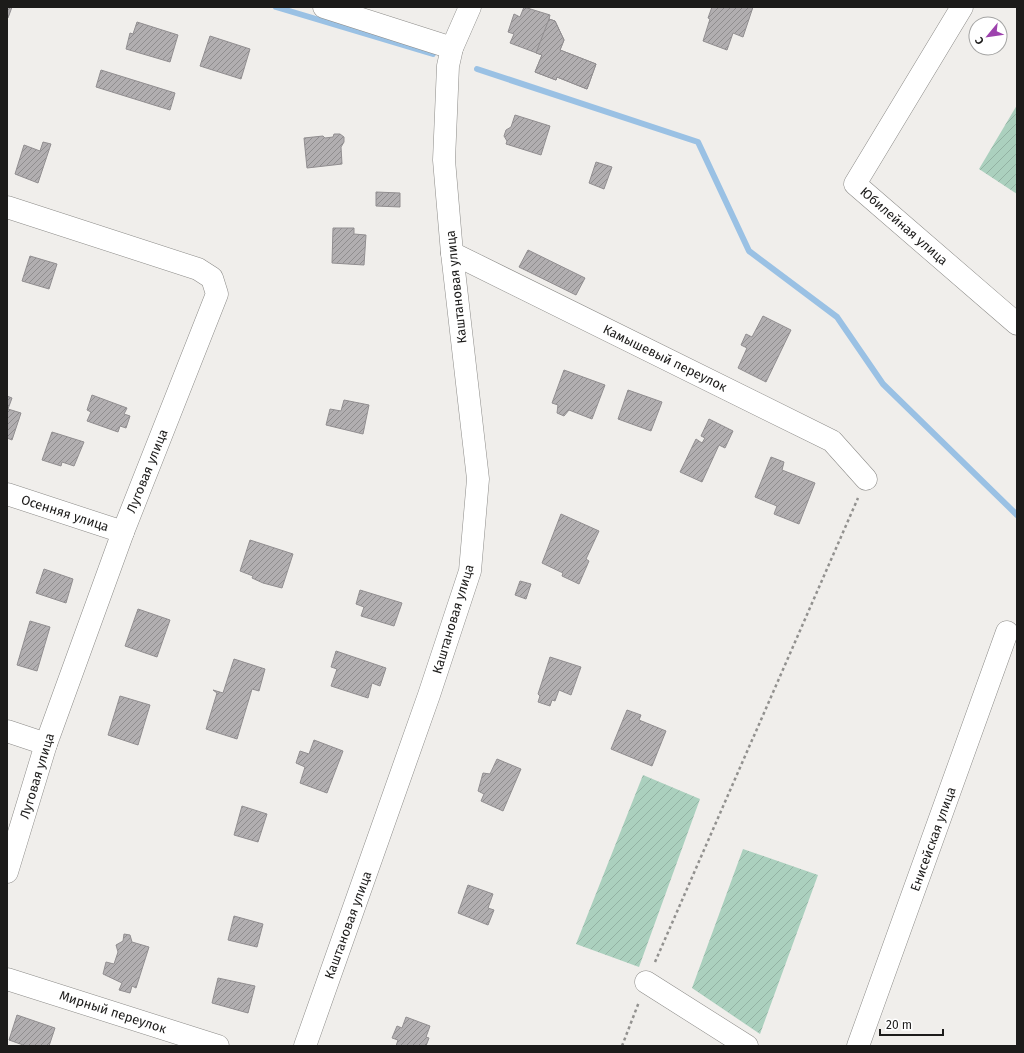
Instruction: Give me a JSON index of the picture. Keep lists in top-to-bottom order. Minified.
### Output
{"streets":{"street":["Юбилейная улица","Каштановая улица","Камышевый переулок","Луговая улица","Осенняя улица","Енисейская улица","Мирный переулок"]},"crossings":[["Каштановая улица","Камышевый переулок"],["Луговая улица","Осенняя улица"]],"scale_bar":"20 m","north":"bottom left"}
